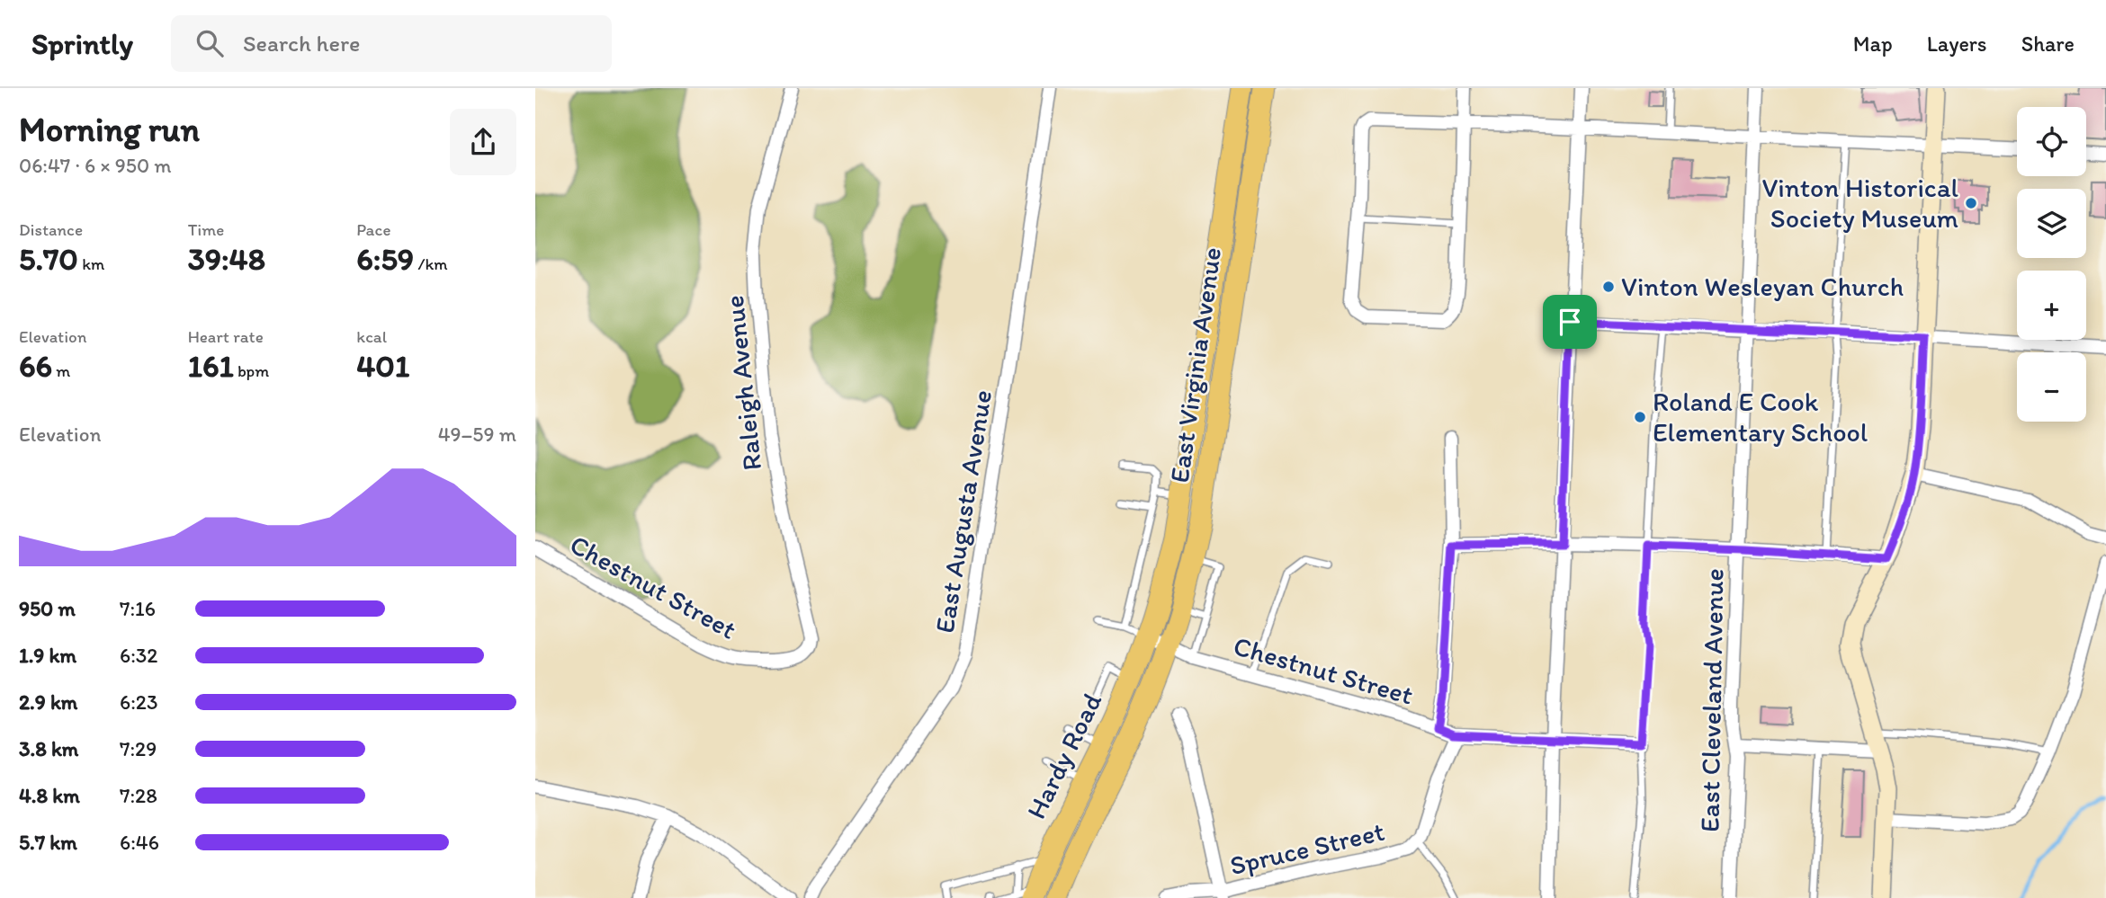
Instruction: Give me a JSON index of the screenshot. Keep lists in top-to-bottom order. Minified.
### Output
{"streets":{"main road":["East Virginia Avenue","Hardy Road"],"street":["Raleigh Avenue","East Augusta Avenue","Chestnut Street","East Cleveland Avenue","Spruce Street"]},"crossings":[["East Virginia Avenue","Chestnut Street"],["East Virginia Avenue","Hardy Road"],["Raleigh Avenue","Chestnut Street"],["Chestnut Street","Hardy Road"]],"places":["Vinton Historical Society Museum","Vinton Wesleyan Church","Roland E Cook Elementary School"],"page":{"header":"Sprintly","search":"Search here","nav":["Map","Layers","Share"],"heading":["Morning run","06:47 · 6 × 950 m"],"map_buttons":["+","−"],"stats":[["Distance","5.70 km"],["Time","39:48"],["Pace","6:59 /km"],["Elevation","66 m"],["Heart rate","161 bpm"],["kcal","401"]],"chart":["Elevation","49–59 m"],"list":[{"name":"950 m","note":"7:16"},{"name":"1.9 km","note":"6:32"},{"name":"2.9 km","note":"6:23"},{"name":"3.8 km","note":"7:29"},{"name":"4.8 km","note":"7:28"},{"name":"5.7 km","note":"6:46"}]}}
